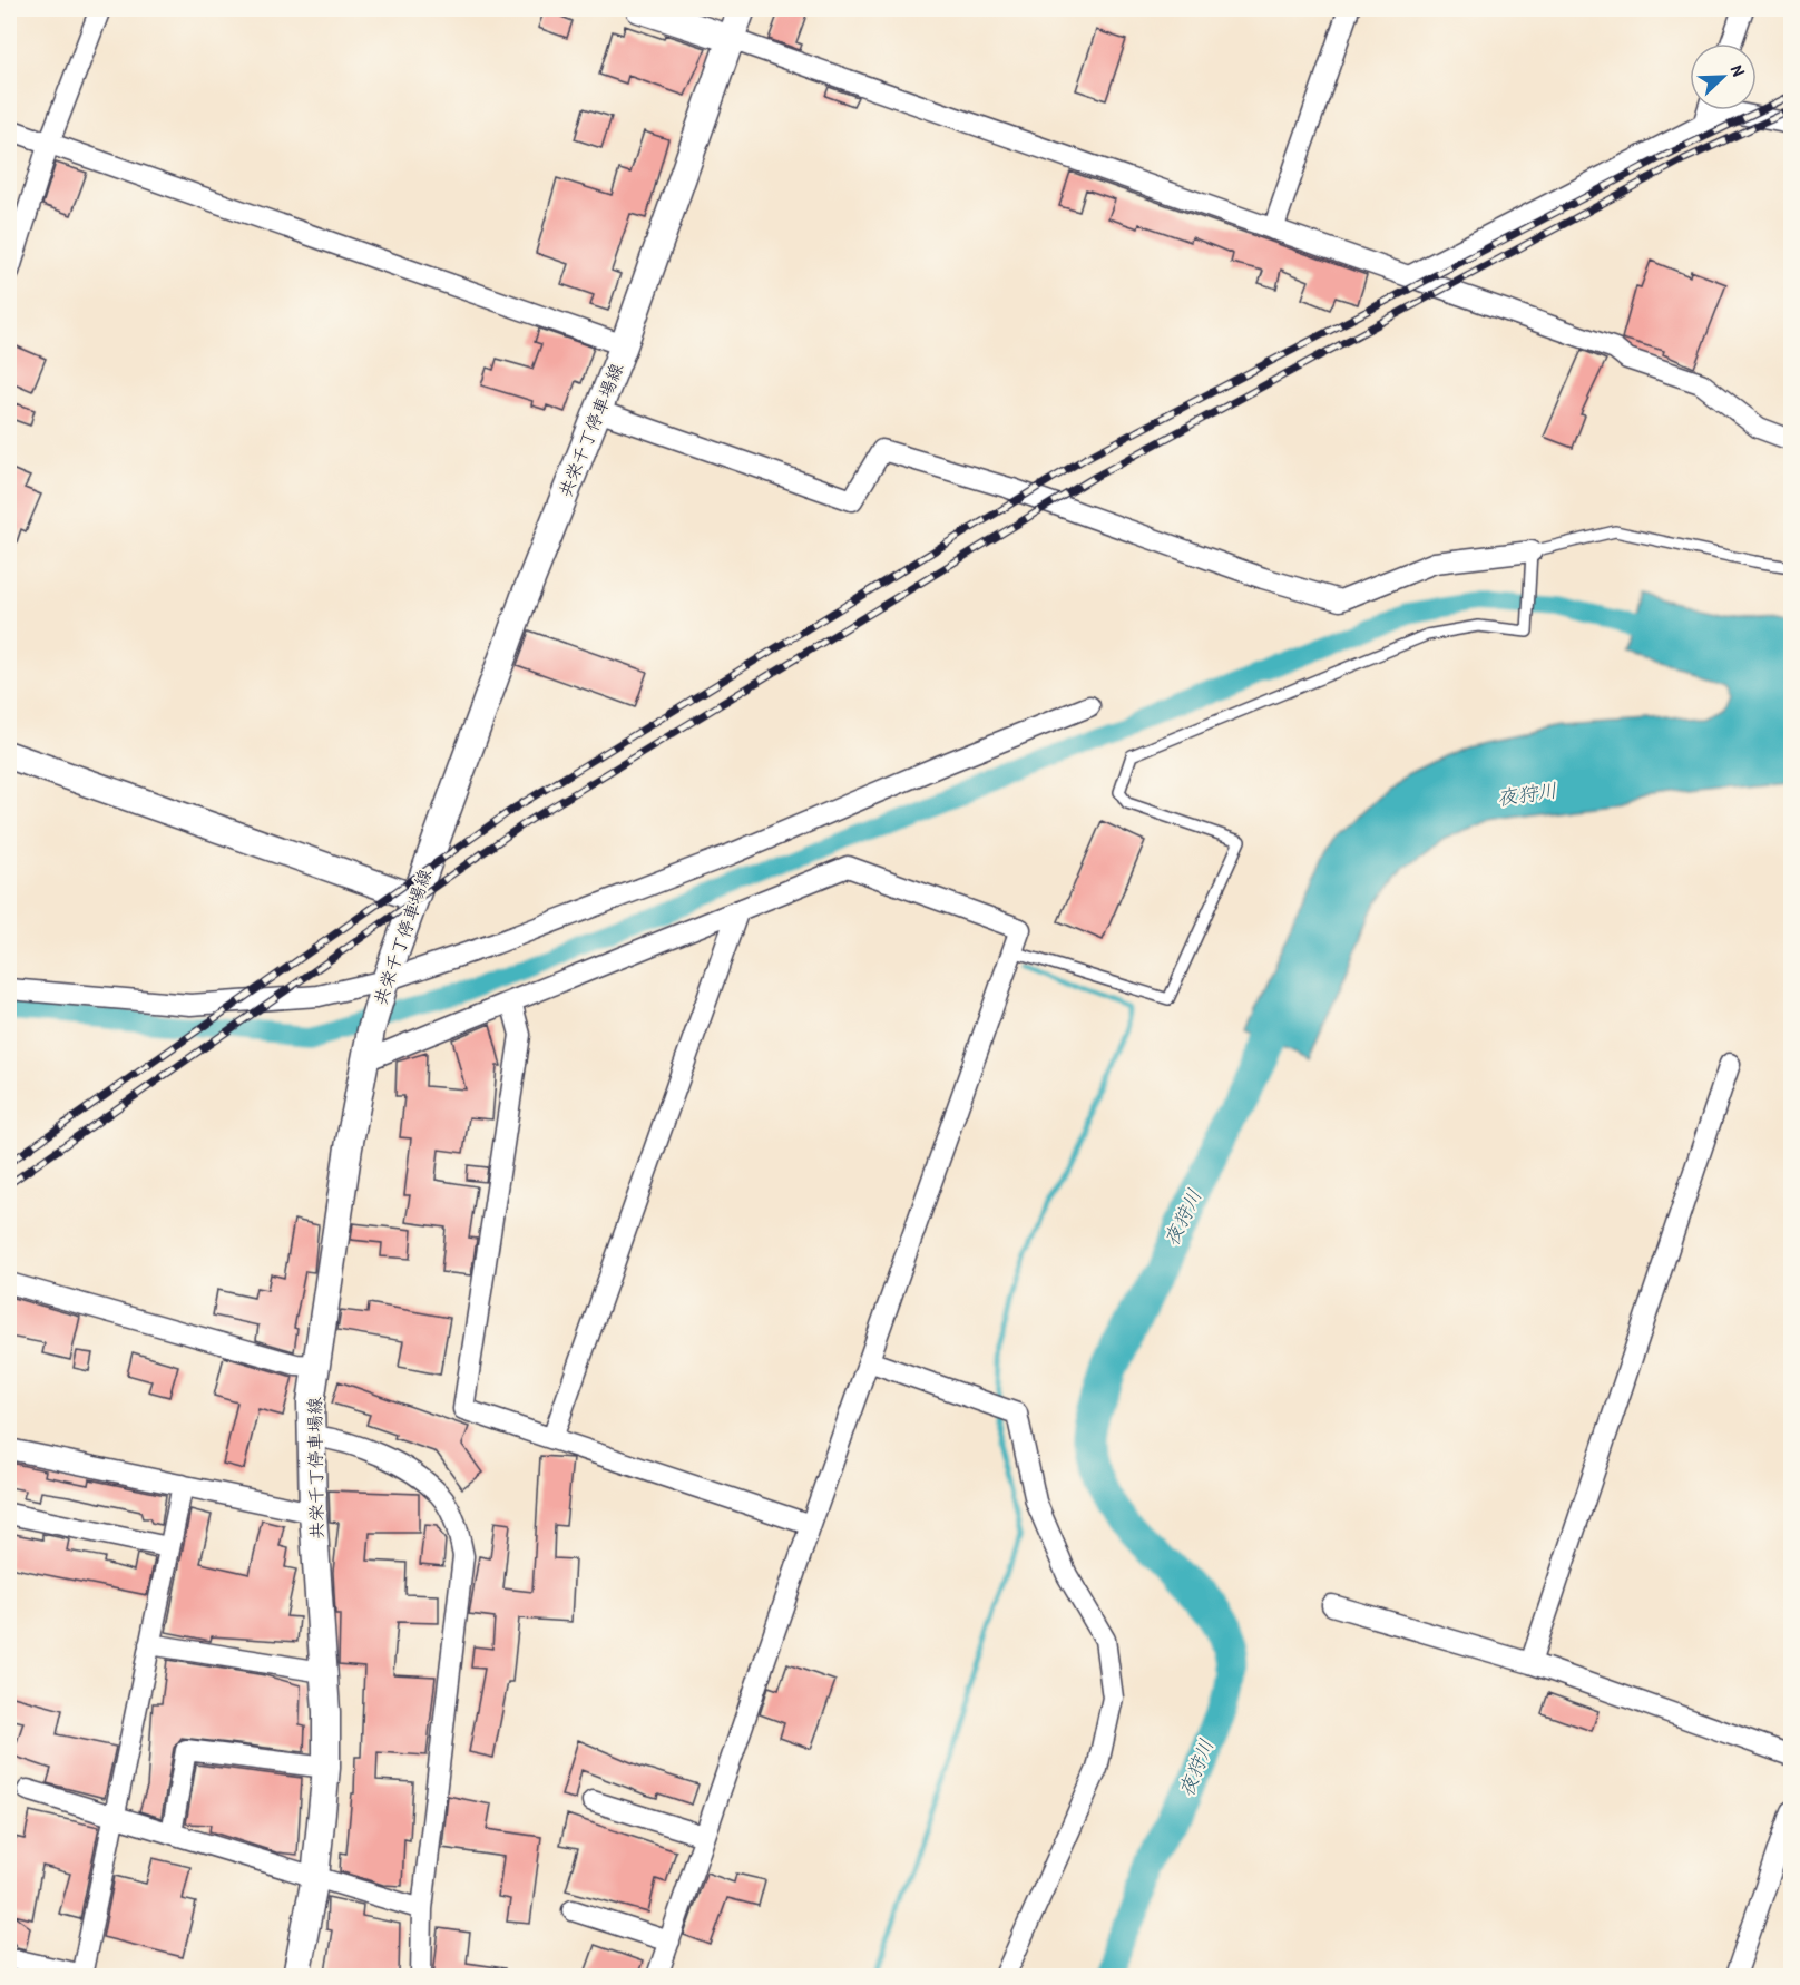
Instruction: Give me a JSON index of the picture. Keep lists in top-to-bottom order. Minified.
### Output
{"streets":{"main road":["共栄千丁停車場線"]},"water":["夜狩川"],"north":"top right"}
